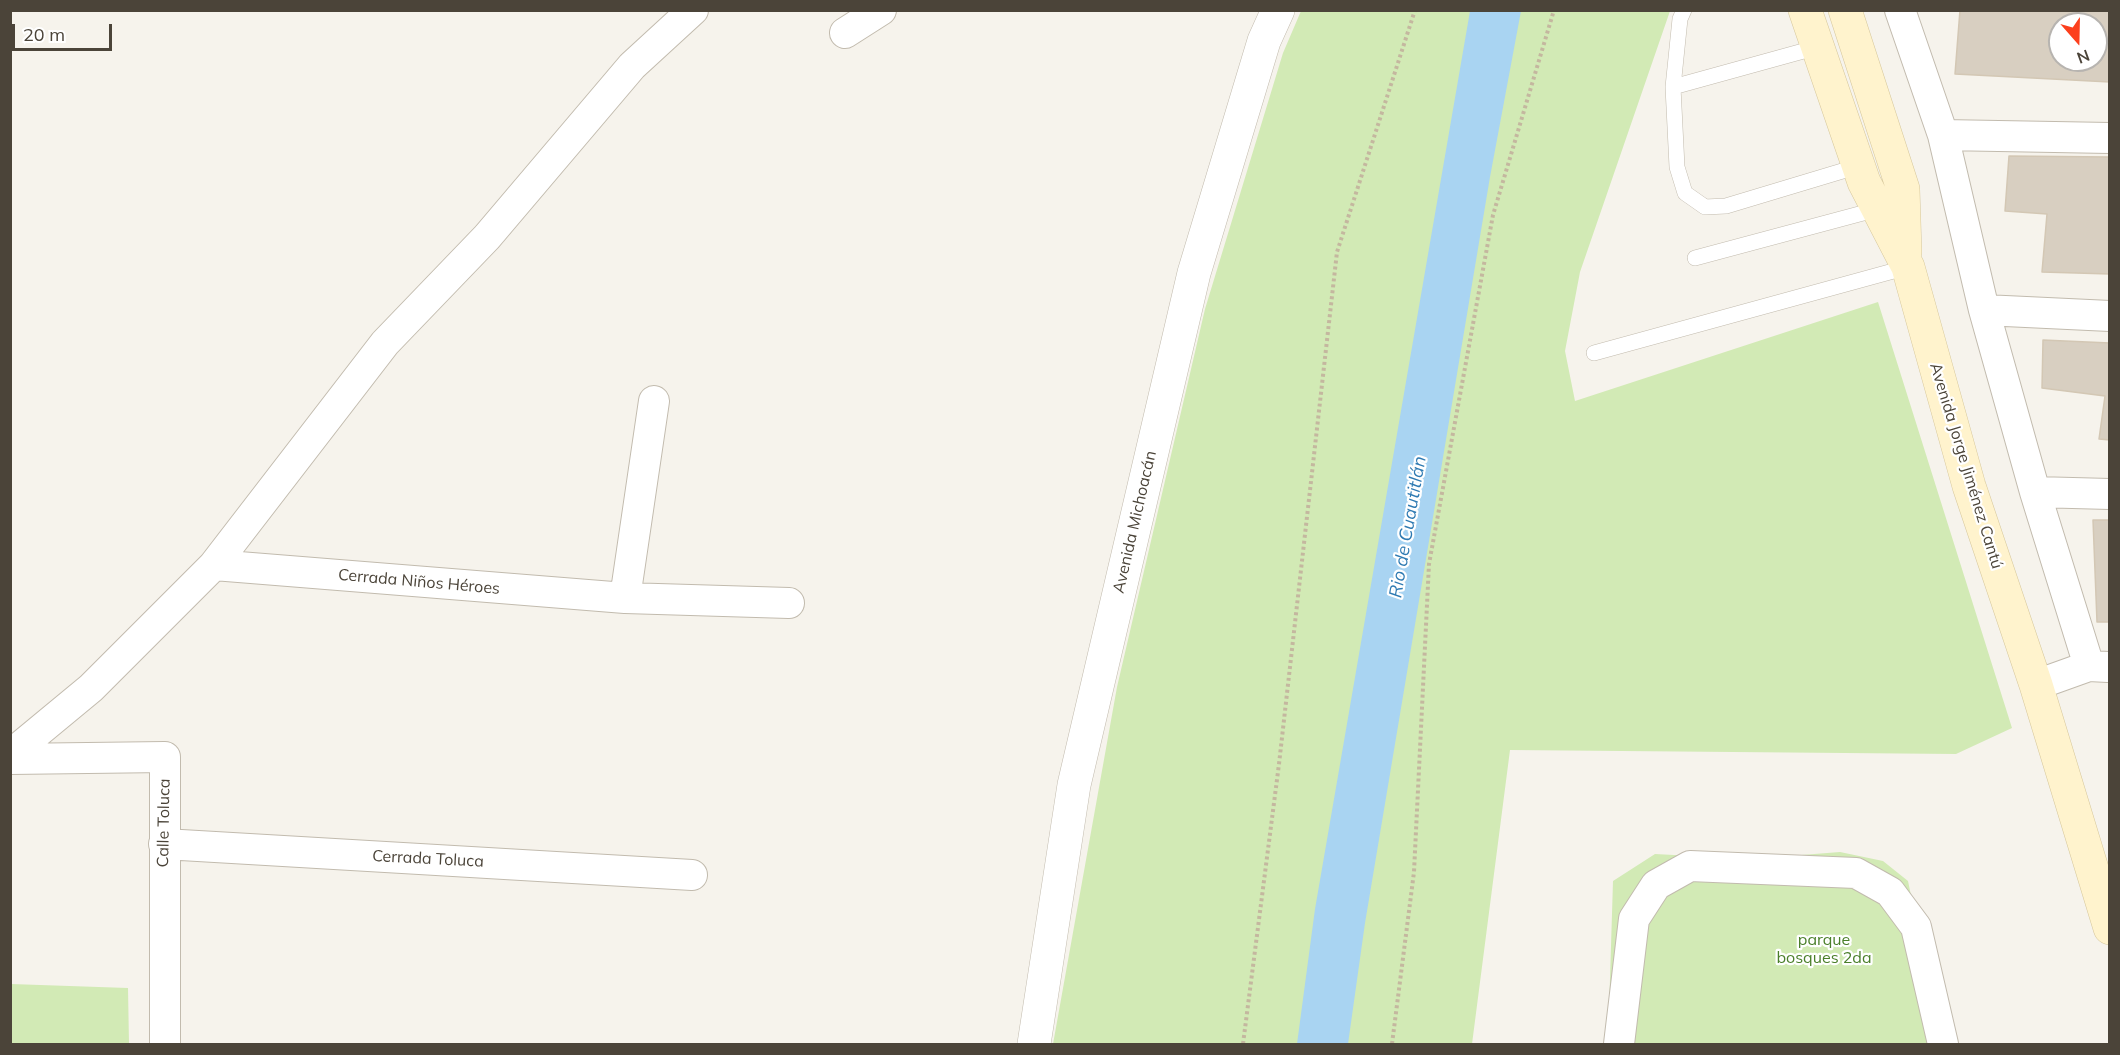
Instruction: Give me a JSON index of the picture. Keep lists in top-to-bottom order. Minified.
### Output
{"streets":{"main road":["Avenida Jorge Jiménez Cantú"],"street":["Avenida Michoacán","Cerrada Niños Héroes","Calle Toluca","Cerrada Toluca"]},"crossings":[["Calle Toluca","Cerrada Toluca"]],"water":["Rio de Cuautitlán"],"parks":["parque bosques 2da"],"scale_bar":"20 m","north":"bottom"}
